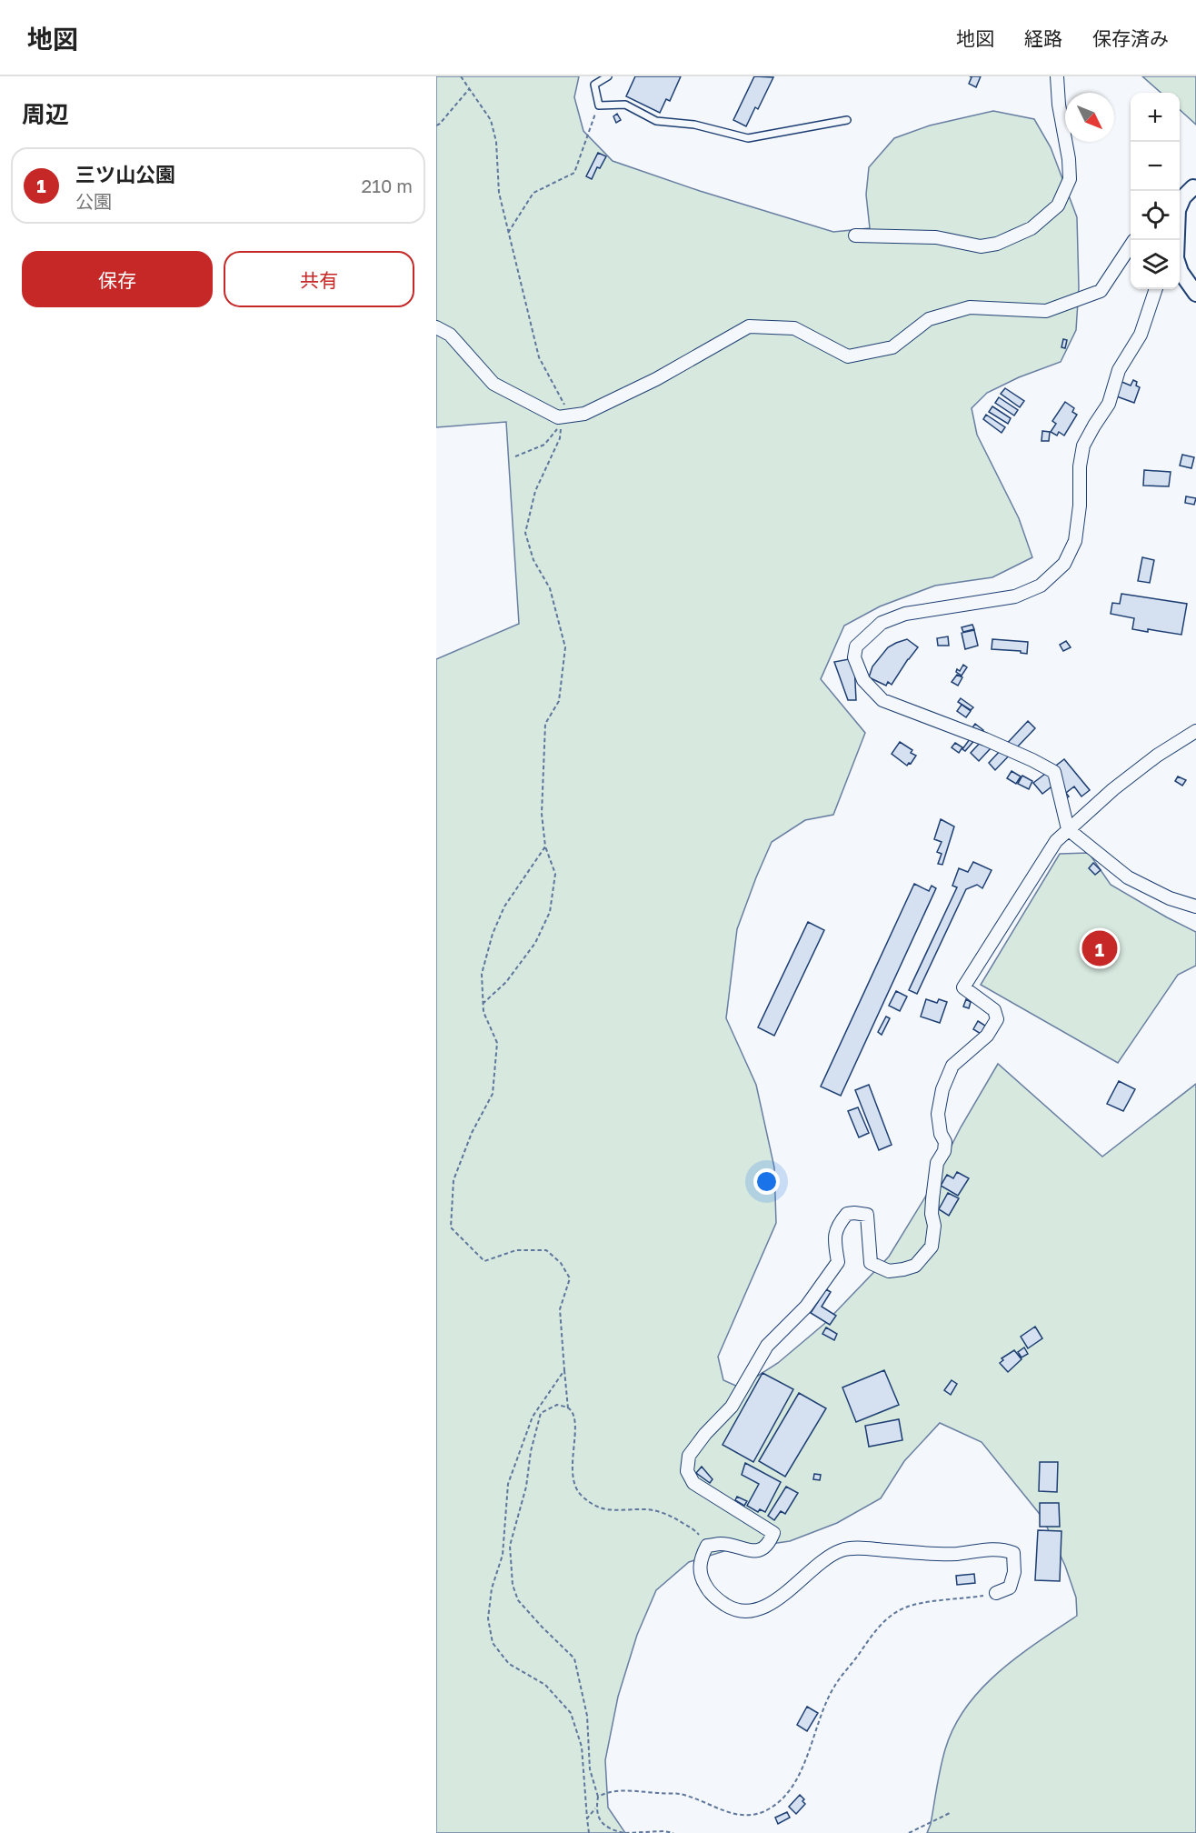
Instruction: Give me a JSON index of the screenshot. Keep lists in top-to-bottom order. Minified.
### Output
{"north":"bottom right","page":{"header":"地図","nav":["地図","経路","保存済み"],"heading":"周辺","map_buttons":["+","−"],"list":[{"mark":"1","name":"三ツ山公園","note":"公園","value":"210 m"}],"buttons":["保存","共有"],"pins":"1"}}
